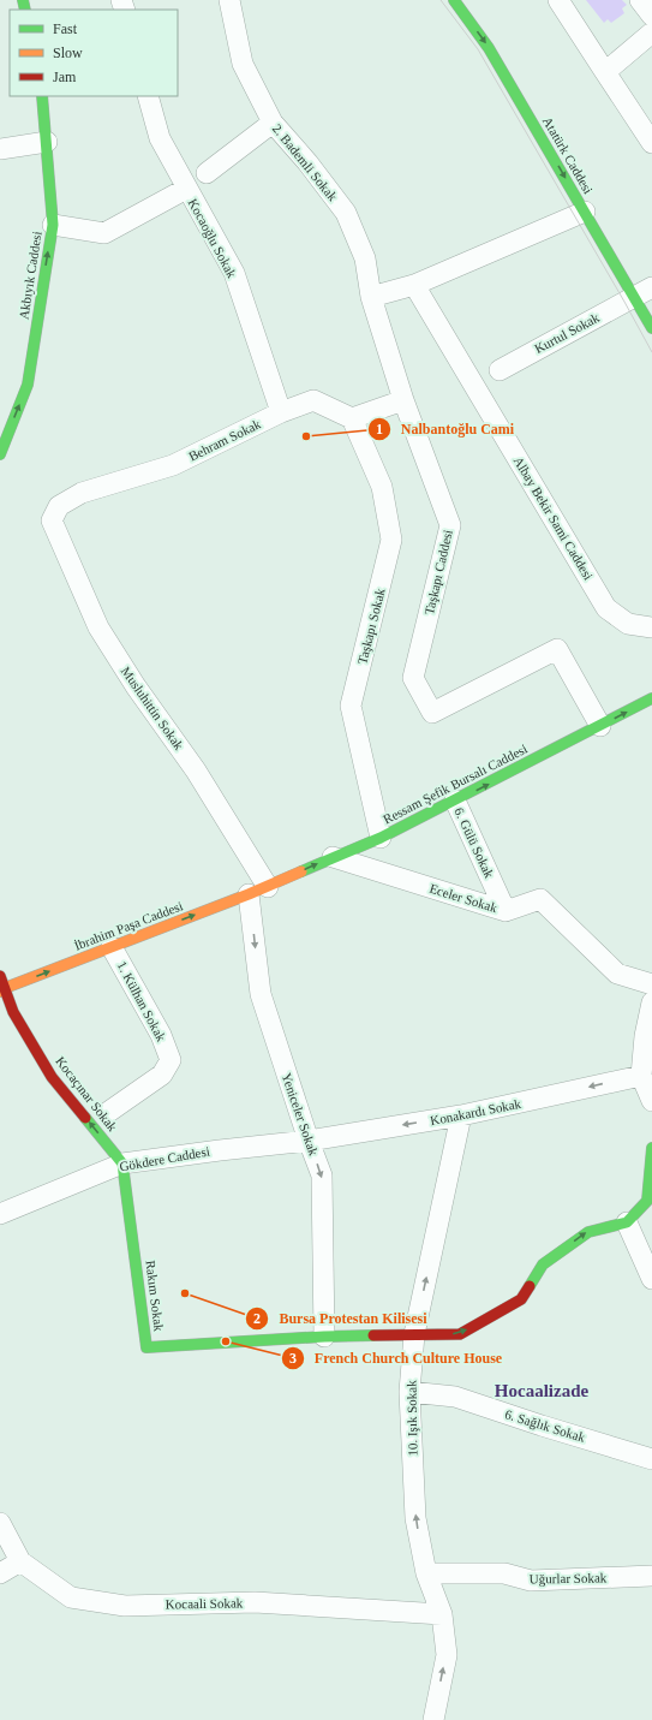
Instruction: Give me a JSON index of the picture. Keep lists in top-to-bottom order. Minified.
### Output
{"streets":{"street":["Atatürk Caddesi","2. Bademli Sokak","Kocaoğlu Sokak","Akbıyık Caddesi","Kurtul Sokak","Behram Sokak","Albay Bekir Sami Caddesi","Taşkapı Caddesi","Taşkapı Sokak","Musluhittin Sokak","Ressam Şefik Bursalı Caddesi","6. Gülü Sokak","Eceler Sokak","İbrahim Paşa Caddesi","1. Külhan Sokak","Kocaçınar Sokak","Konakardı Sokak","Yeniceler Sokak","Gökdere Caddesi","Rakım Sokak","10. Işık Sokak","6. Sağlık Sokak","Uğurlar Sokak","Kocaali Sokak"]},"crossings":[["Atatürk Caddesi","Kurtul Sokak"],["2. Bademli Sokak","Taşkapı Caddesi"],["Kocaoğlu Sokak","Behram Sokak"],["Behram Sokak","Taşkapı Sokak"],["Behram Sokak","Musluhittin Sokak"],["Taşkapı Caddesi","Ressam Şefik Bursalı Caddesi"],["Taşkapı Sokak","Ressam Şefik Bursalı Caddesi"],["Musluhittin Sokak","Ressam Şefik Bursalı Caddesi"],["Musluhittin Sokak","İbrahim Paşa Caddesi"],["Ressam Şefik Bursalı Caddesi","6. Gülü Sokak"],["Ressam Şefik Bursalı Caddesi","Eceler Sokak"],["Ressam Şefik Bursalı Caddesi","İbrahim Paşa Caddesi"],["6. Gülü Sokak","Eceler Sokak"],["İbrahim Paşa Caddesi","1. Külhan Sokak"],["İbrahim Paşa Caddesi","Kocaçınar Sokak"],["İbrahim Paşa Caddesi","Yeniceler Sokak"],["Kocaçınar Sokak","Gökdere Caddesi"],["Kocaçınar Sokak","Rakım Sokak"],["Konakardı Sokak","Yeniceler Sokak"],["Konakardı Sokak","Gökdere Caddesi"],["Konakardı Sokak","10. Işık Sokak"],["Yeniceler Sokak","Gökdere Caddesi"],["Yeniceler Sokak","Rakım Sokak"],["Gökdere Caddesi","Rakım Sokak"],["Rakım Sokak","10. Işık Sokak"],["10. Işık Sokak","6. Sağlık Sokak"],["10. Işık Sokak","Uğurlar Sokak"],["10. Işık Sokak","Kocaali Sokak"]],"one_way":["Akbıyık Caddesi","Ressam Şefik Bursalı Caddesi","İbrahim Paşa Caddesi","Kocaçınar Sokak","Konakardı Sokak","Yeniceler Sokak","10. Işık Sokak"],"districts":["Hocaalizade"],"places":["Nalbantoğlu Cami","Bursa Protestan Kilisesi","French Church Culture House"],"legend":["Fast","Slow","Jam"]}
